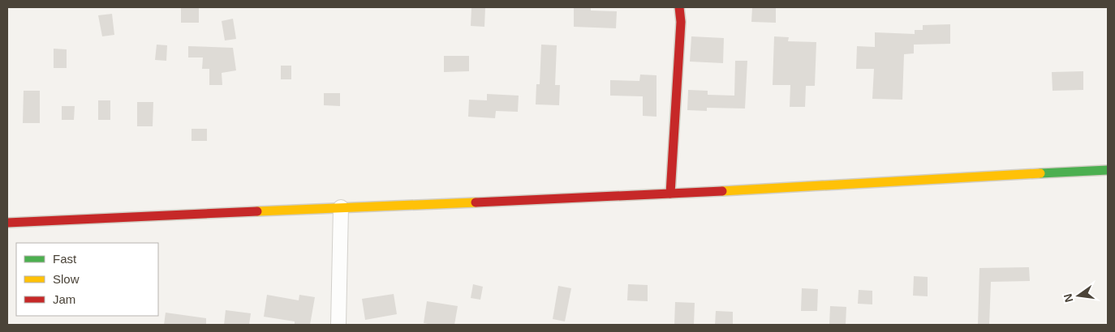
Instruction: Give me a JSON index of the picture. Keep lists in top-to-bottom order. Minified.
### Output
{"legend":["Fast","Slow","Jam"],"north":"left"}
